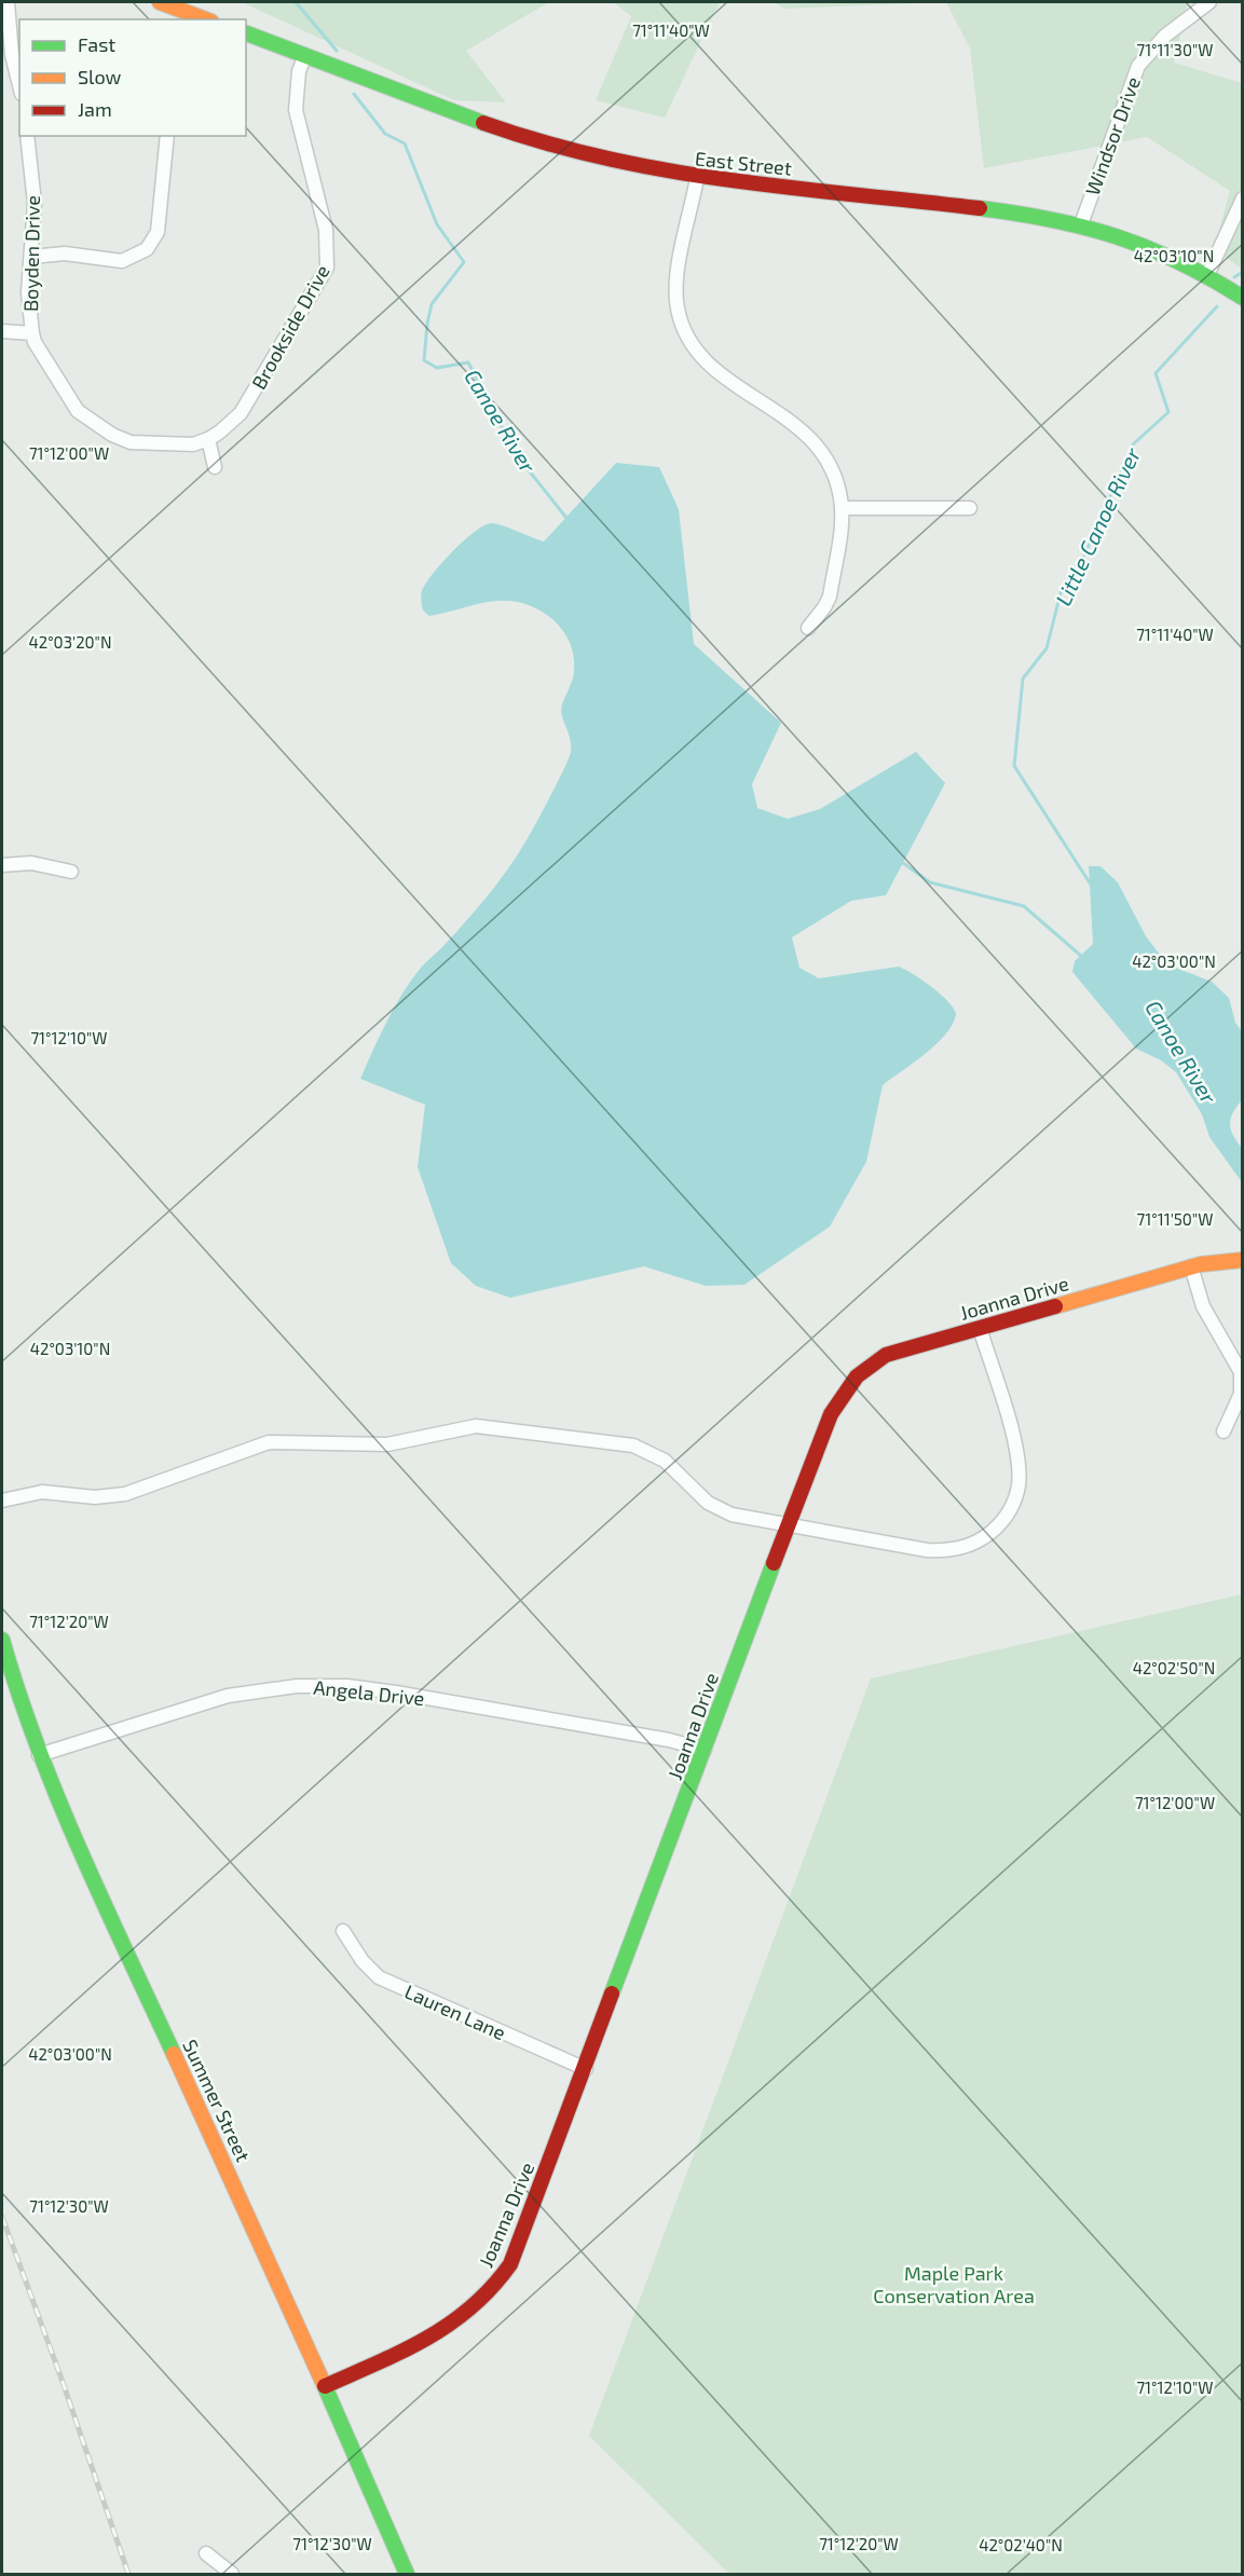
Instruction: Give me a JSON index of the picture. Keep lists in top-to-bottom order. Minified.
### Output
{"streets":{"street":["Windsor Drive","East Street","Boyden Drive","Brookside Drive","Joanna Drive","Angela Drive","Lauren Lane","Summer Street"]},"crossings":[["Windsor Drive","East Street"],["East Street","Brookside Drive"],["Joanna Drive","Angela Drive"],["Joanna Drive","Lauren Lane"],["Joanna Drive","Summer Street"],["Angela Drive","Summer Street"]],"water":["Canoe River","Little Canoe River"],"parks":["Maple Park Conservation Area"],"legend":["Fast","Slow","Jam"],"coordinates":["71°11'40\"W","71°11'30\"W","42°03'10\"N","71°12'00\"W","42°03'20\"N","42°03'00\"N","71°12'10\"W","71°11'50\"W","71°12'20\"W","42°02'50\"N","71°12'30\"W","42°02'40\"N"]}
